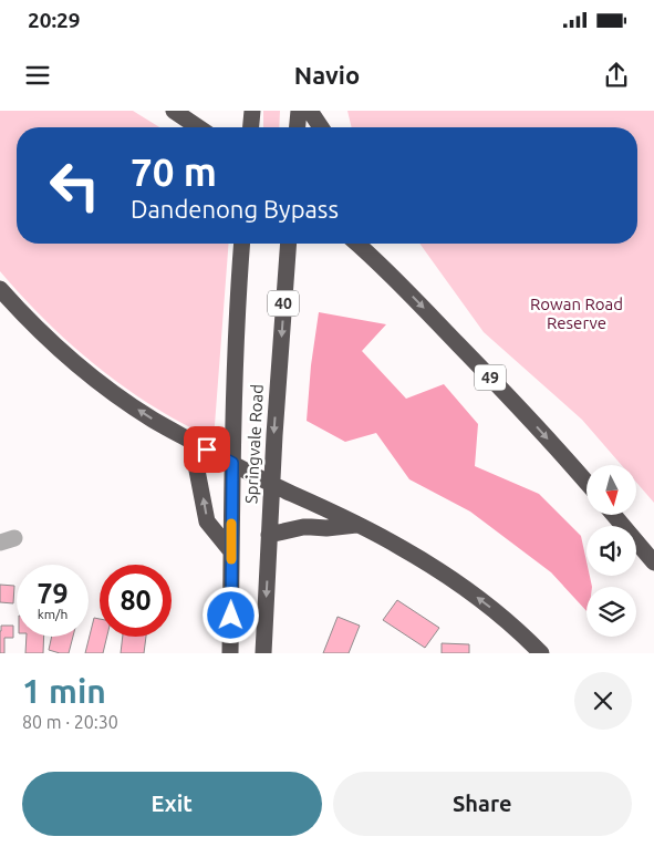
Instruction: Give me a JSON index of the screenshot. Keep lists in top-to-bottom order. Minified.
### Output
{"streets":{"highway":["40","49","Springvale Road"]},"parks":["Rowan Road Reserve"],"north":"bottom","page":{"status":"20:29","header":"Navio","turn":["70 m","Dandenong Bypass"],"speed":"79 km/h","limit":"80","heading":["1 min","80 m · 20:30"],"buttons":["Exit","Share"]}}
